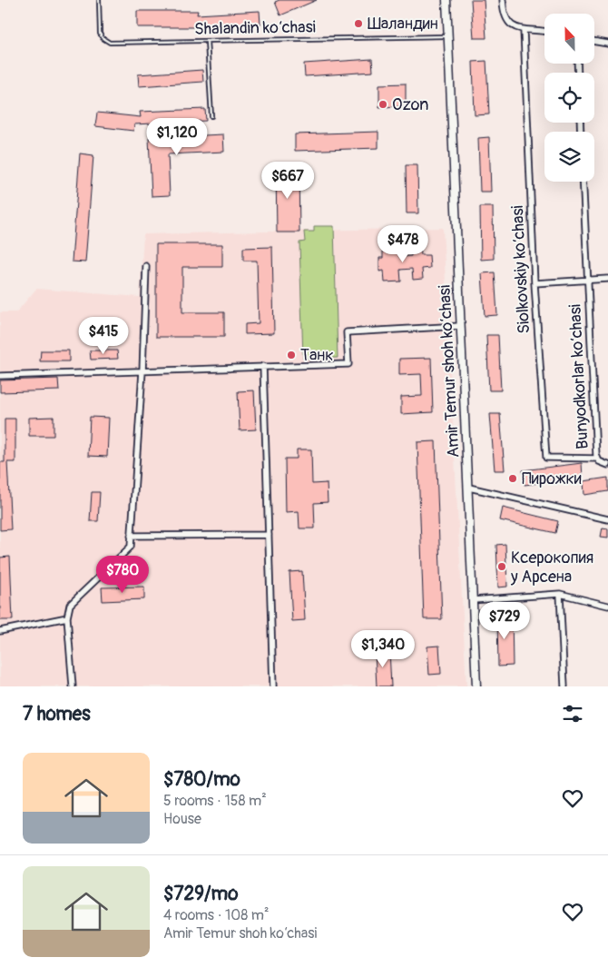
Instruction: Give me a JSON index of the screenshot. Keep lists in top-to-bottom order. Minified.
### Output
{"streets":{"main road":["Amir Temur shoh ko‘chasi"],"street":["Siolkovskiy ko‘chasi","Bunyodkorlar ko‘chasi"],"lane":["Shalandin ko‘chasi"]},"crossings":[["Shalandin ko‘chasi","Amir Temur shoh ko‘chasi"],["Siolkovskiy ko‘chasi","Bunyodkorlar ko‘chasi"]],"places":["Шаландин","Ozon","Танк","Пирожки","Ксерокопия у Арсена"],"north":"top","page":{"price":["$1,120","$667","$478","$415","$780","$729","$1,340"],"heading":"7 homes","list":[{"name":"$780/mo","note":"5 rooms · 158 m² · House"},{"name":"$729/mo","note":"4 rooms · 108 m² · Amir Temur shoh ko‘chasi"}]}}
